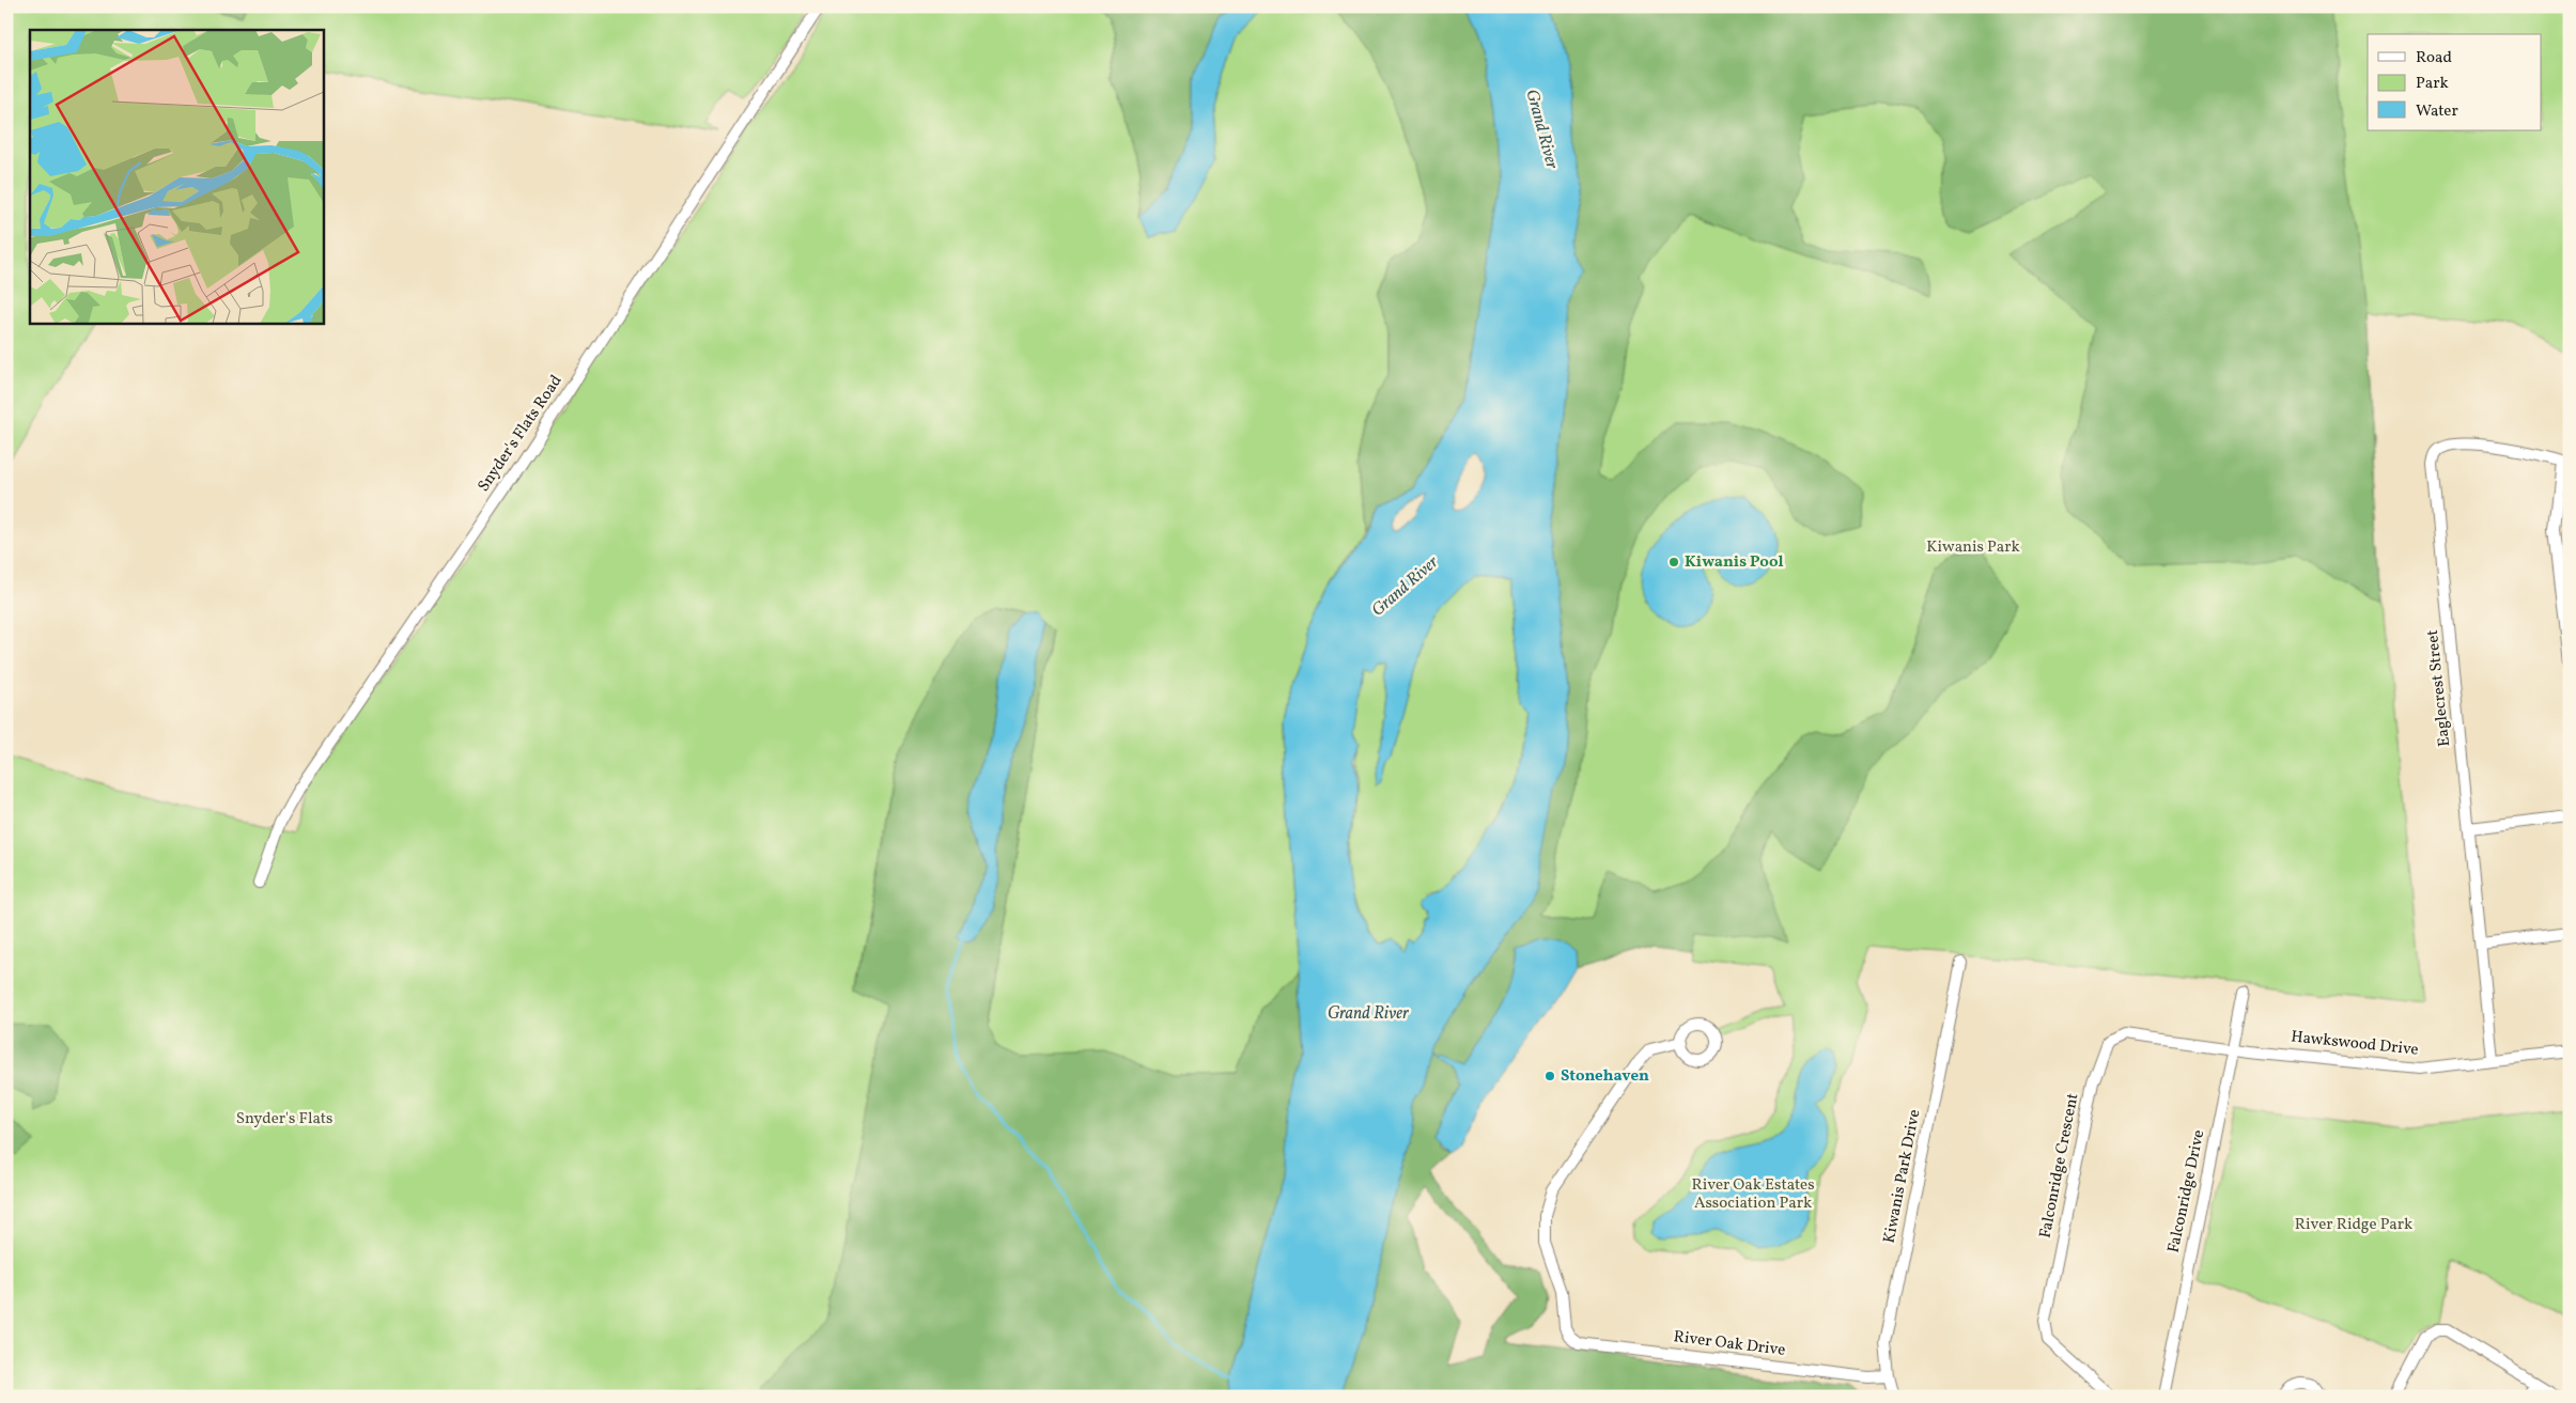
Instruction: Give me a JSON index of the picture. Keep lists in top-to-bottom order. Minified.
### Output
{"streets":{"street":["Snyder's Flats Road","Eaglecrest Street","Hawkswood Drive","Falconridge Crescent","Kiwanis Park Drive","Falconridge Drive","River Oak Drive"]},"crossings":[["Eaglecrest Street","Hawkswood Drive"],["Hawkswood Drive","Falconridge Crescent"],["Hawkswood Drive","Falconridge Drive"],["Falconridge Crescent","Falconridge Drive"],["Kiwanis Park Drive","River Oak Drive"]],"water":["Grand River"],"parks":["Kiwanis Park","Snyder's Flats","River Oak Estates Association Park","River Ridge Park"],"places":["Kiwanis Pool","Stonehaven"],"legend":["Road","Park","Water"]}
